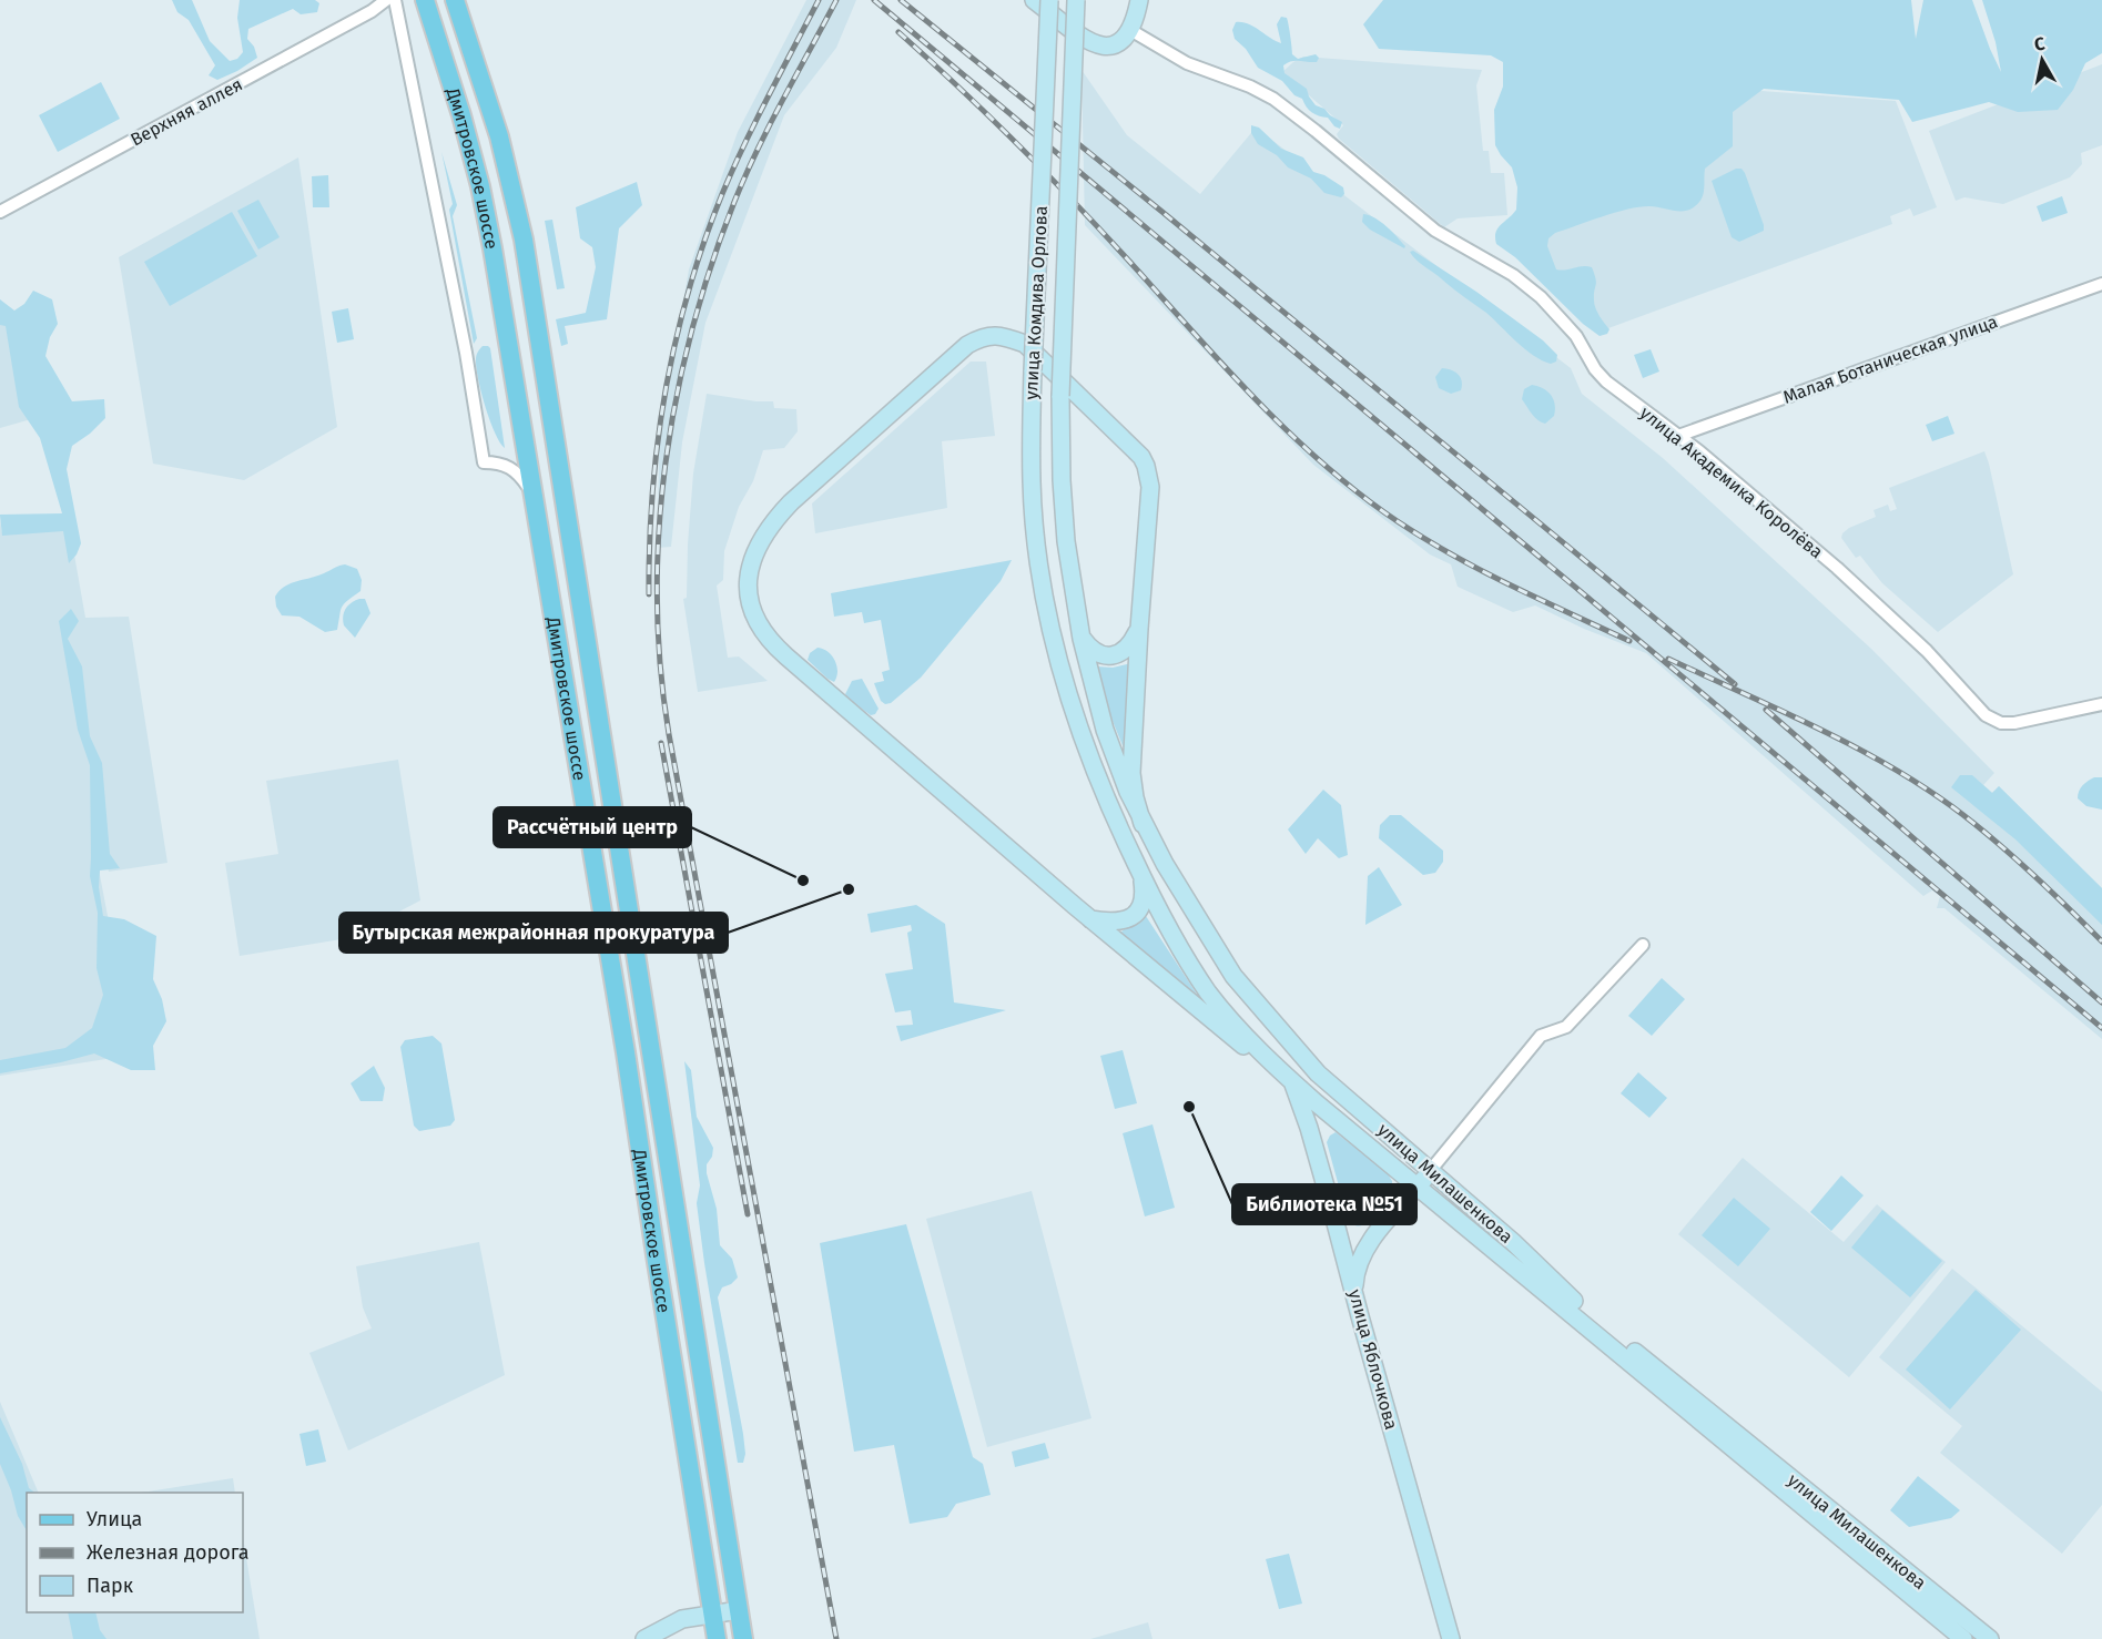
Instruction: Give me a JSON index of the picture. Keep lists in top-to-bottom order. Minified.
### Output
{"streets":{"main road":["Дмитровское шоссе","улица Комдива Орлова","улица Милашенкова","улица Яблочкова"],"street":["Верхняя аллея","Малая Ботаническая улица","улица Академика Королёва"]},"crossings":[["улица Комдива Орлова","улица Милашенкова"],["Малая Ботаническая улица","улица Академика Королёва"],["улица Милашенкова","улица Яблочкова"]],"places":["Рассчётный центр","Бутырская межрайонная прокуратура","Библиотека №51"],"legend":["Улица","Железная дорога","Парк"],"north":"top"}
